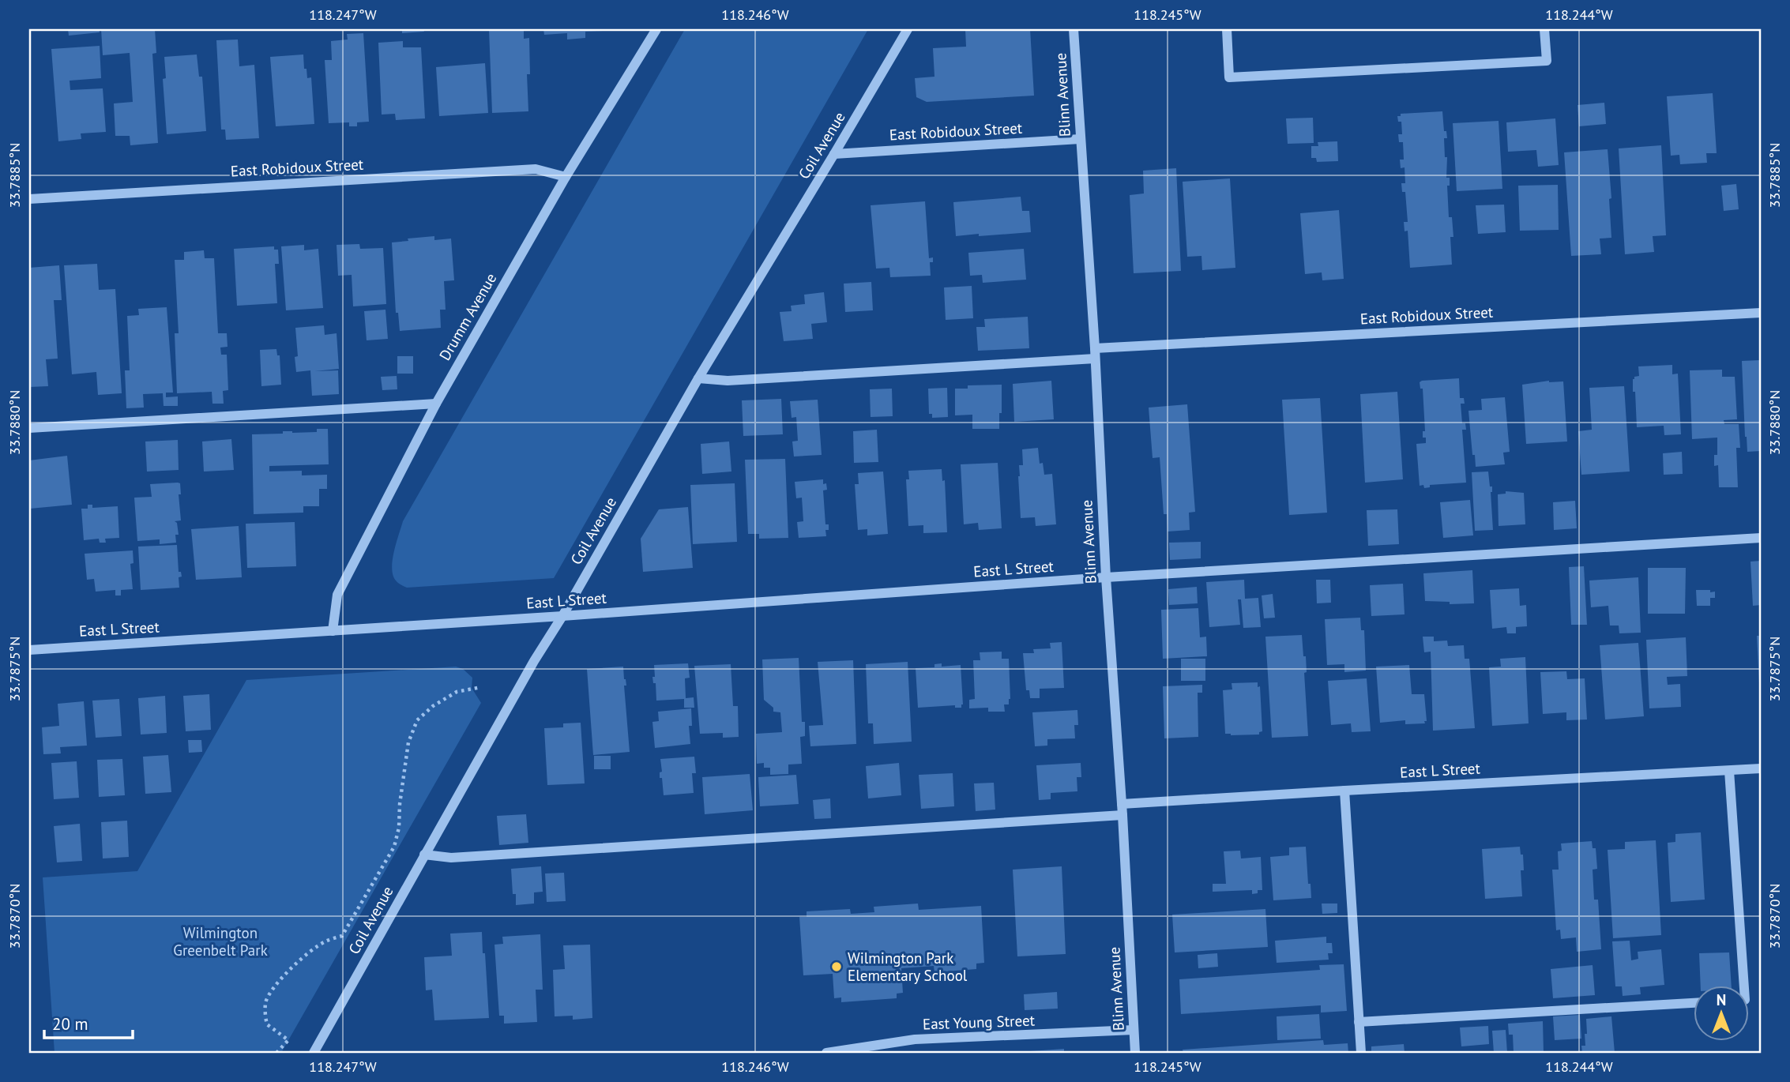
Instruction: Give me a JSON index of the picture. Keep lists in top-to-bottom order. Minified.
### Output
{"streets":{"street":["Blinn Avenue","East Robidoux Street","Coil Avenue","Drumm Avenue","East L Street","East Young Street"]},"crossings":[["Blinn Avenue","East Robidoux Street"],["Blinn Avenue","East L Street"],["Blinn Avenue","East Young Street"],["East Robidoux Street","Coil Avenue"],["East Robidoux Street","Drumm Avenue"],["Coil Avenue","East L Street"],["Drumm Avenue","East L Street"]],"parks":["Wilmington Greenbelt Park"],"places":["Wilmington Park Elementary School"],"scale_bar":"20 m","north":"top","coordinates":["118.247°W","118.246°W","118.245°W","118.244°W","33.7885°N","33.7880°N","33.7875°N","33.7870°N"]}
